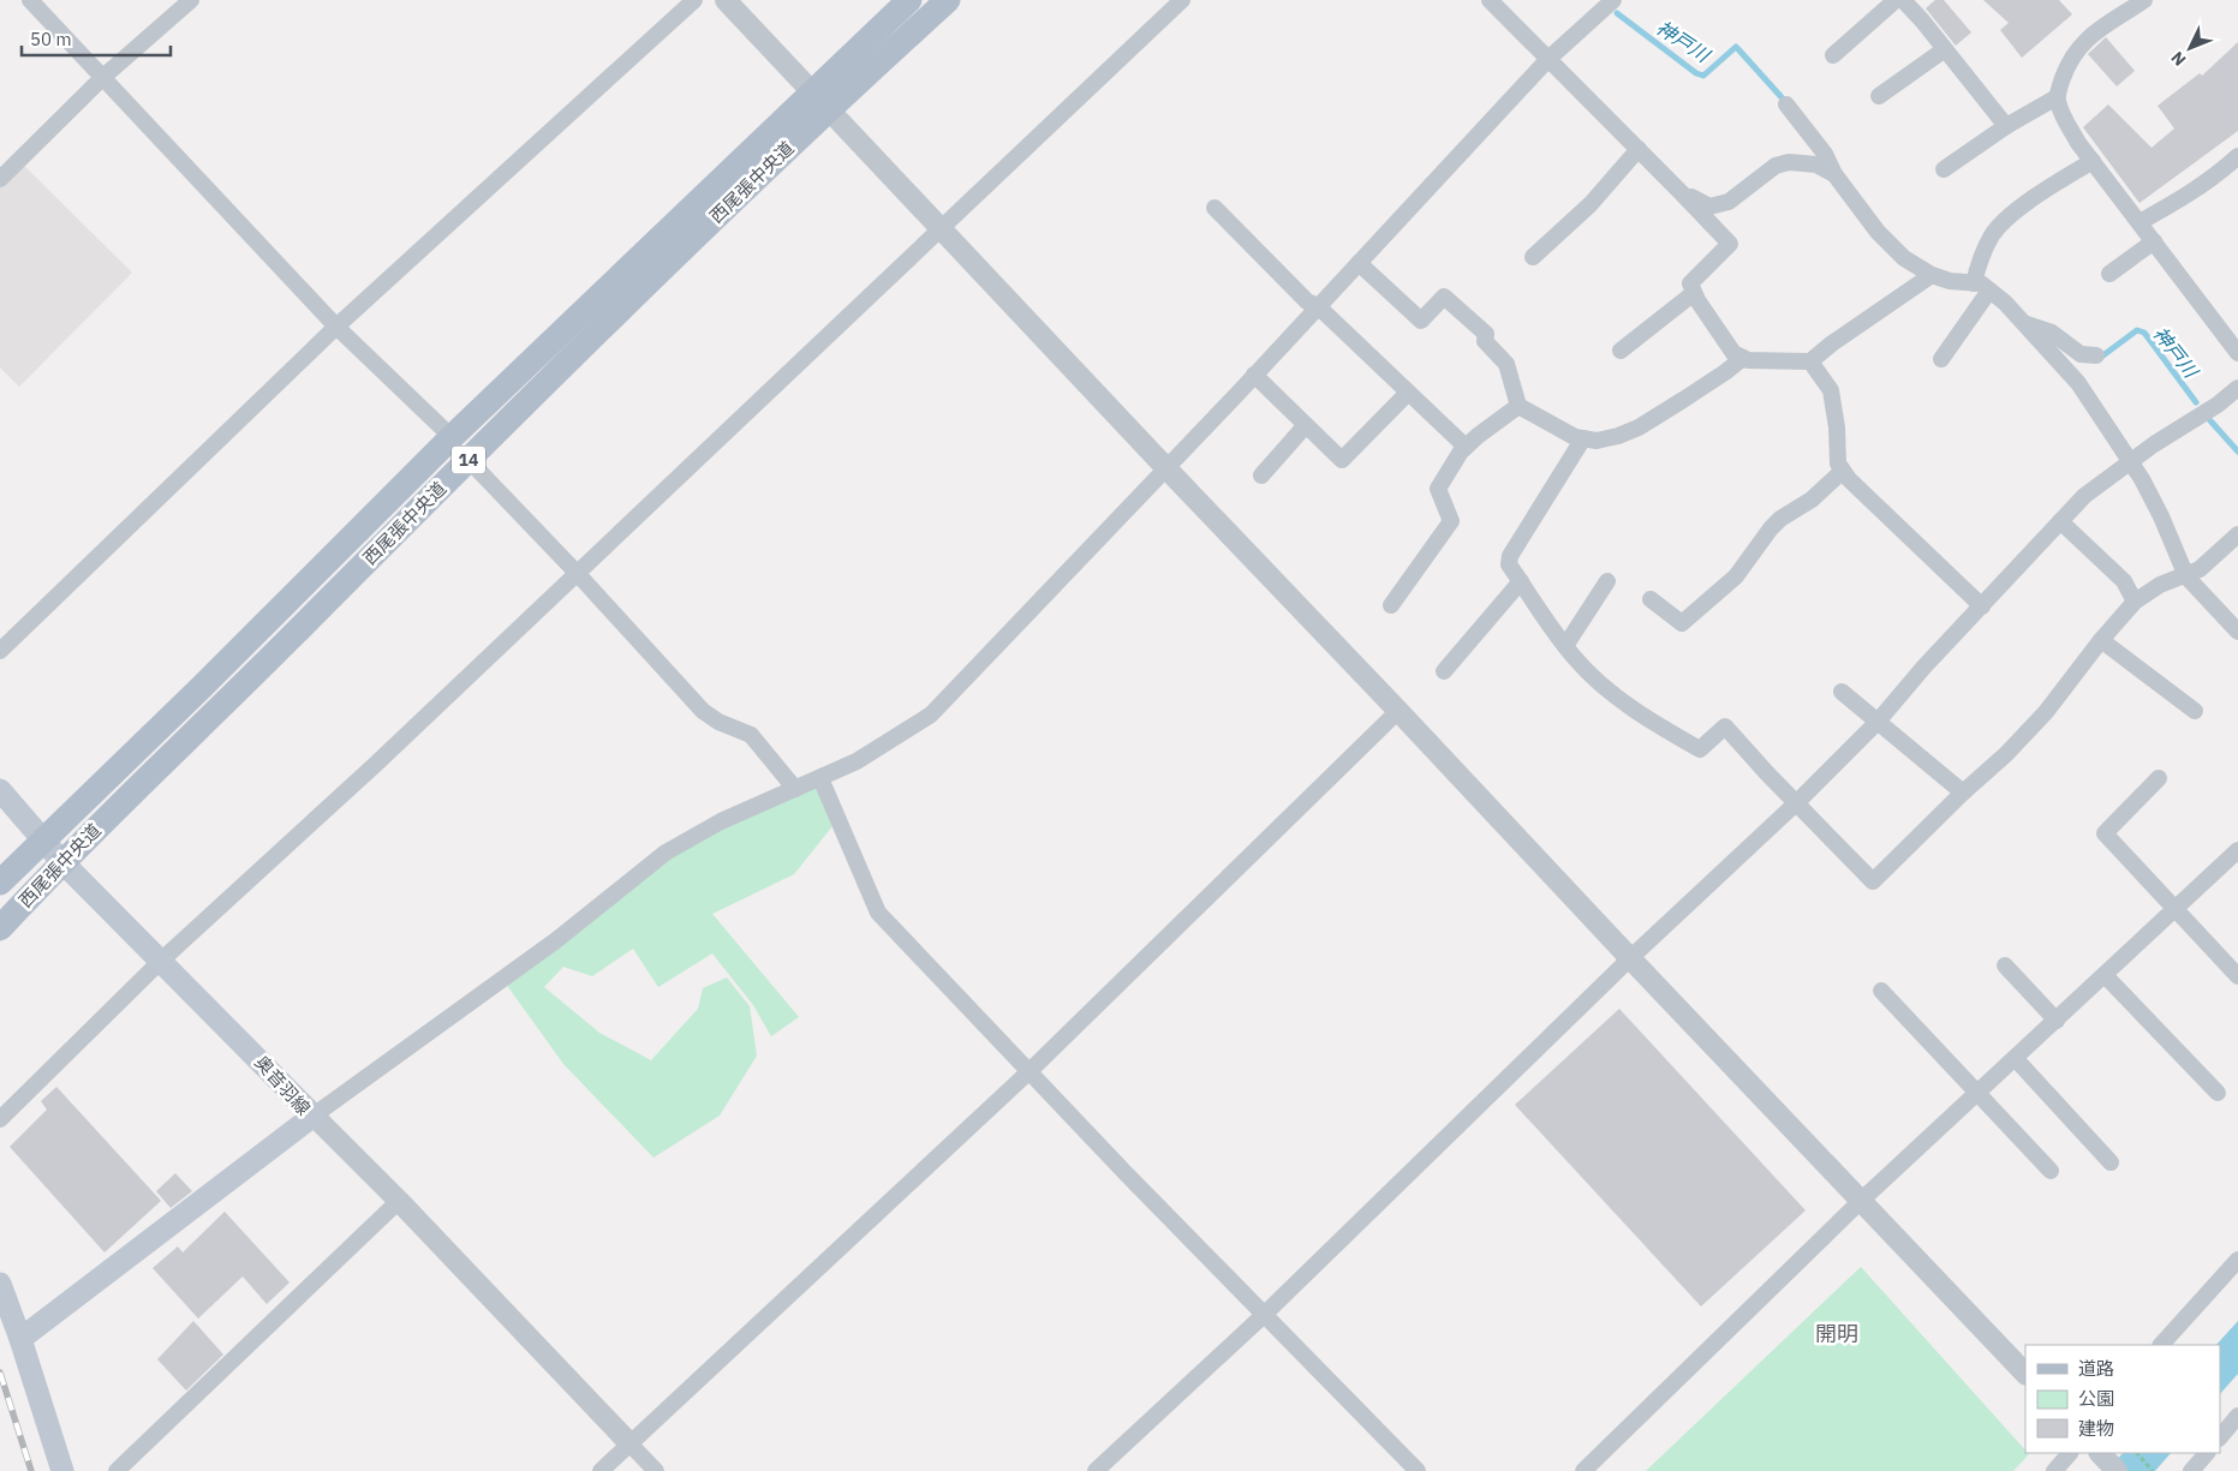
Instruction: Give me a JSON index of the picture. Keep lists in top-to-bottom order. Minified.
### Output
{"streets":{"main road":["西尾張中央道","14","奥音羽線"]},"crossings":[["西尾張中央道","奥音羽線"]],"districts":["開明"],"water":["神戸川"],"legend":["道路","公園","建物"],"scale_bar":"50 m","north":"bottom left"}
